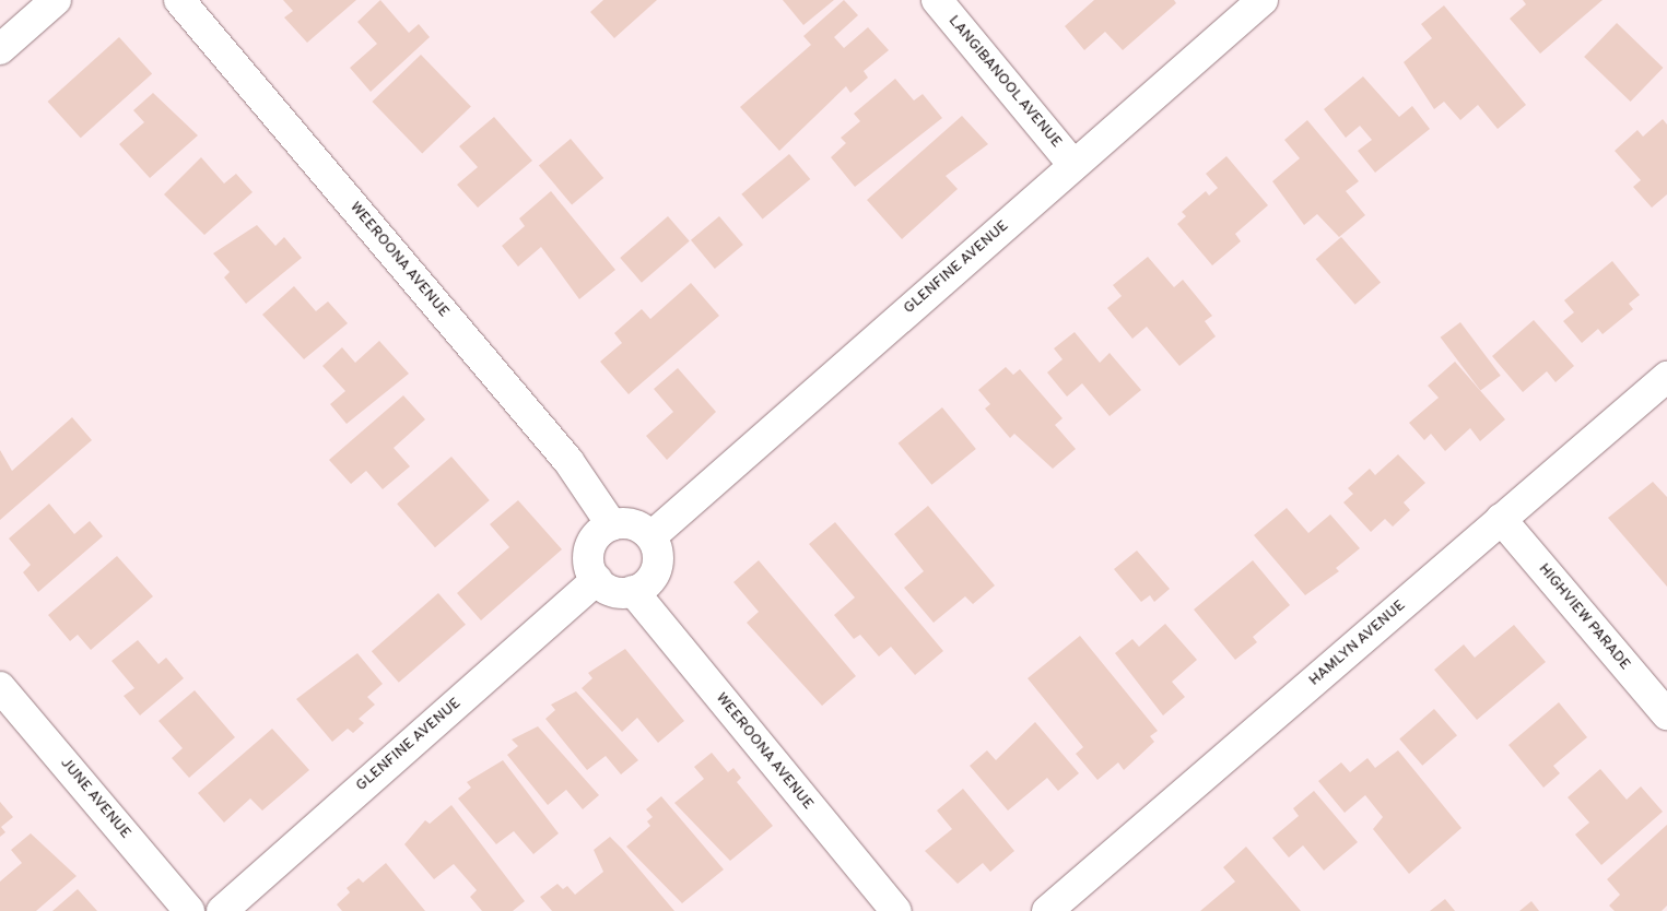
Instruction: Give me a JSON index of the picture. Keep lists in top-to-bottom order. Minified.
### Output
{"streets":{"street":["LANGIBANOOL AVENUE","WEEROONA AVENUE","GLENFINE AVENUE","HIGHVIEW PARADE","HAMLYN AVENUE","JUNE AVENUE"]},"crossings":[["LANGIBANOOL AVENUE","GLENFINE AVENUE"],["WEEROONA AVENUE","GLENFINE AVENUE"],["HIGHVIEW PARADE","HAMLYN AVENUE"]]}
